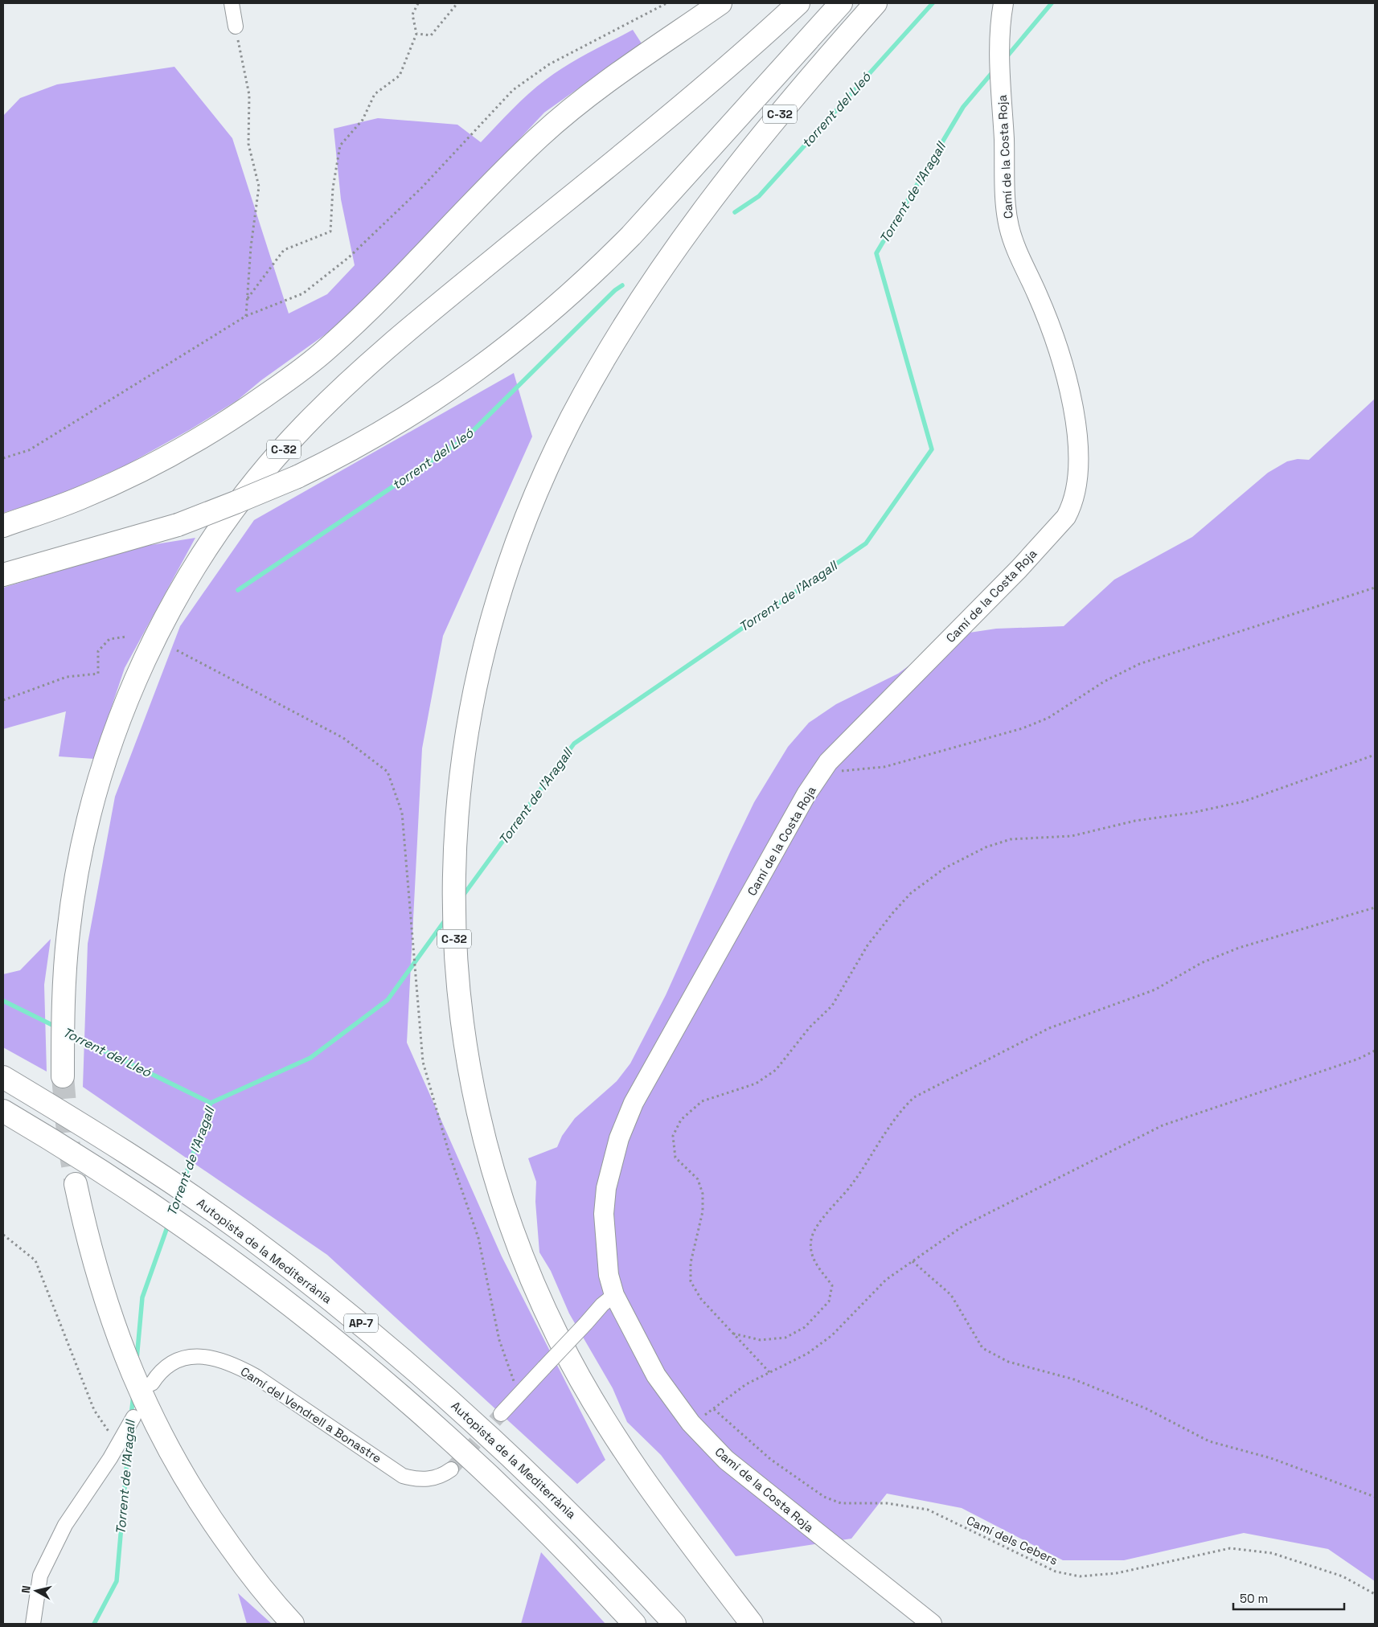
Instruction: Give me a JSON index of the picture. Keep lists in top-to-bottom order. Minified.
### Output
{"streets":{"highway":["C-32","Autopista de la Mediterrània","AP-7"],"street":["Camí de la Costa Roja","Camí del Vendrell a Bonastre"],"path":["Camí dels Cebers"]},"water":["torrent del Lleó","Torrent de l'Aragall","Torrent del Lleó"],"scale_bar":"50 m","north":"left"}
